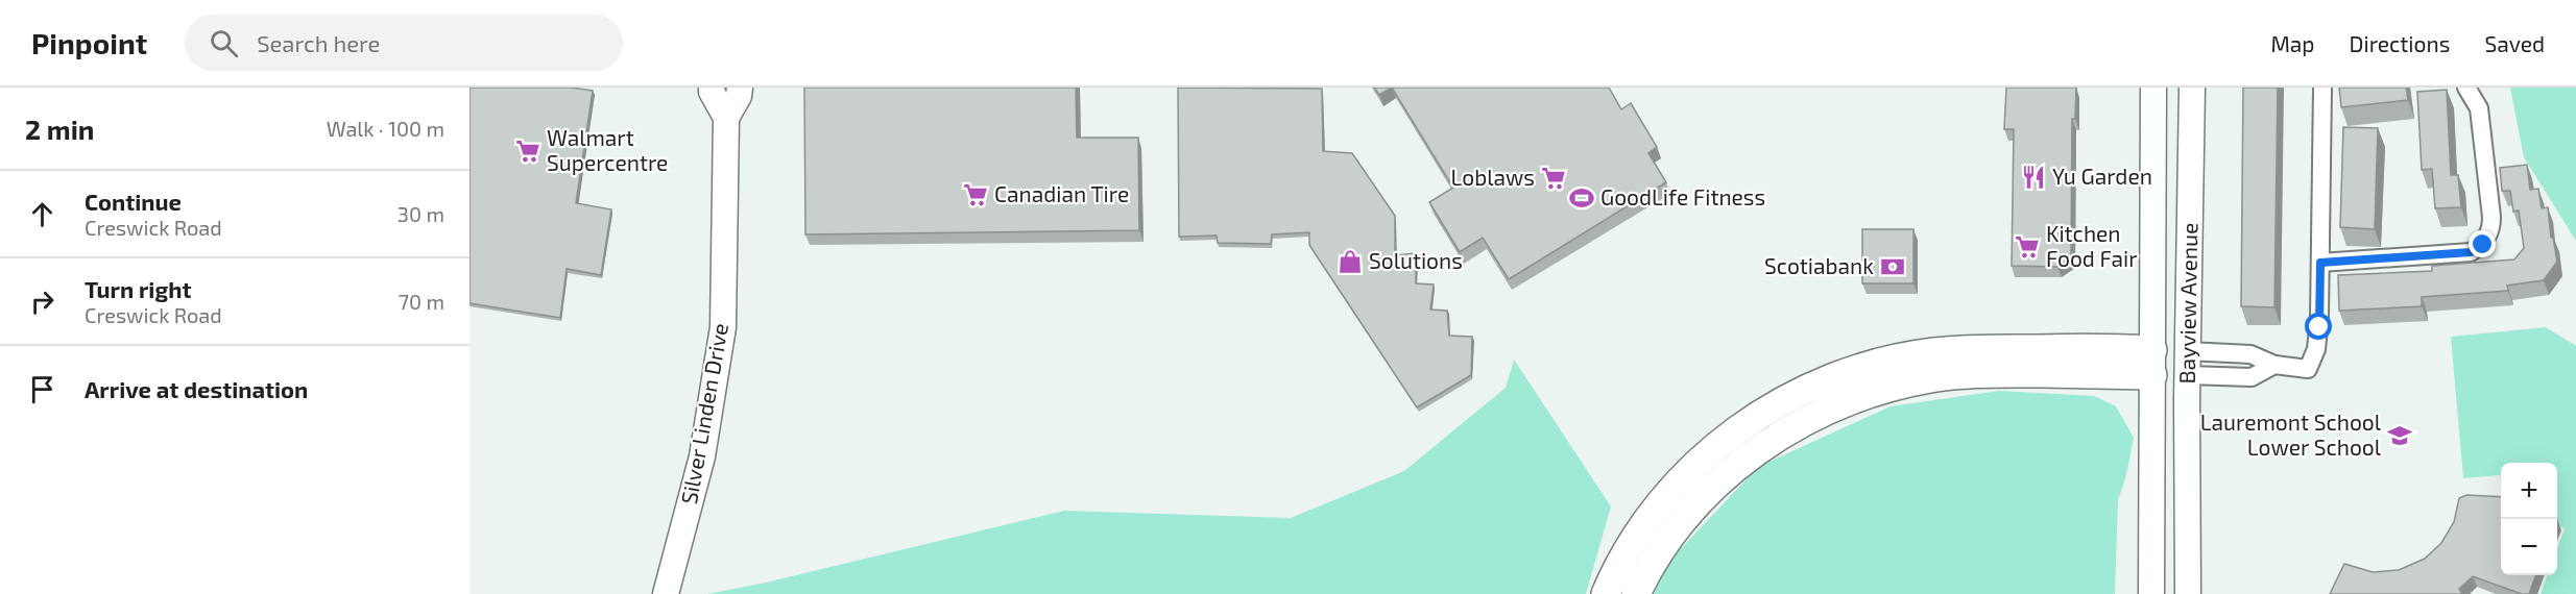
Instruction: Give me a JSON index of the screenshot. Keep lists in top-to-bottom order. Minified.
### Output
{"streets":{"main road":["Bayview Avenue","Silver Linden Drive"]},"places":{"supermarket":["Walmart Supercentre","Loblaws","Canadian Tire","Kitchen Food Fair"],"restaurant":["Yu Garden"],"sports":["GoodLife Fitness"],"shop":["Solutions"],"bank":["Scotiabank"],"school or university":["Lauremont School Lower School"]},"page":{"header":"Pinpoint","search":"Search here","nav":["Map","Directions","Saved"],"heading":["2 min","Walk · 100 m"],"list":[["Continue","Creswick Road","30 m"],["Turn right","Creswick Road","70 m"],"Arrive at destination"],"map_buttons":["+","−"]}}
